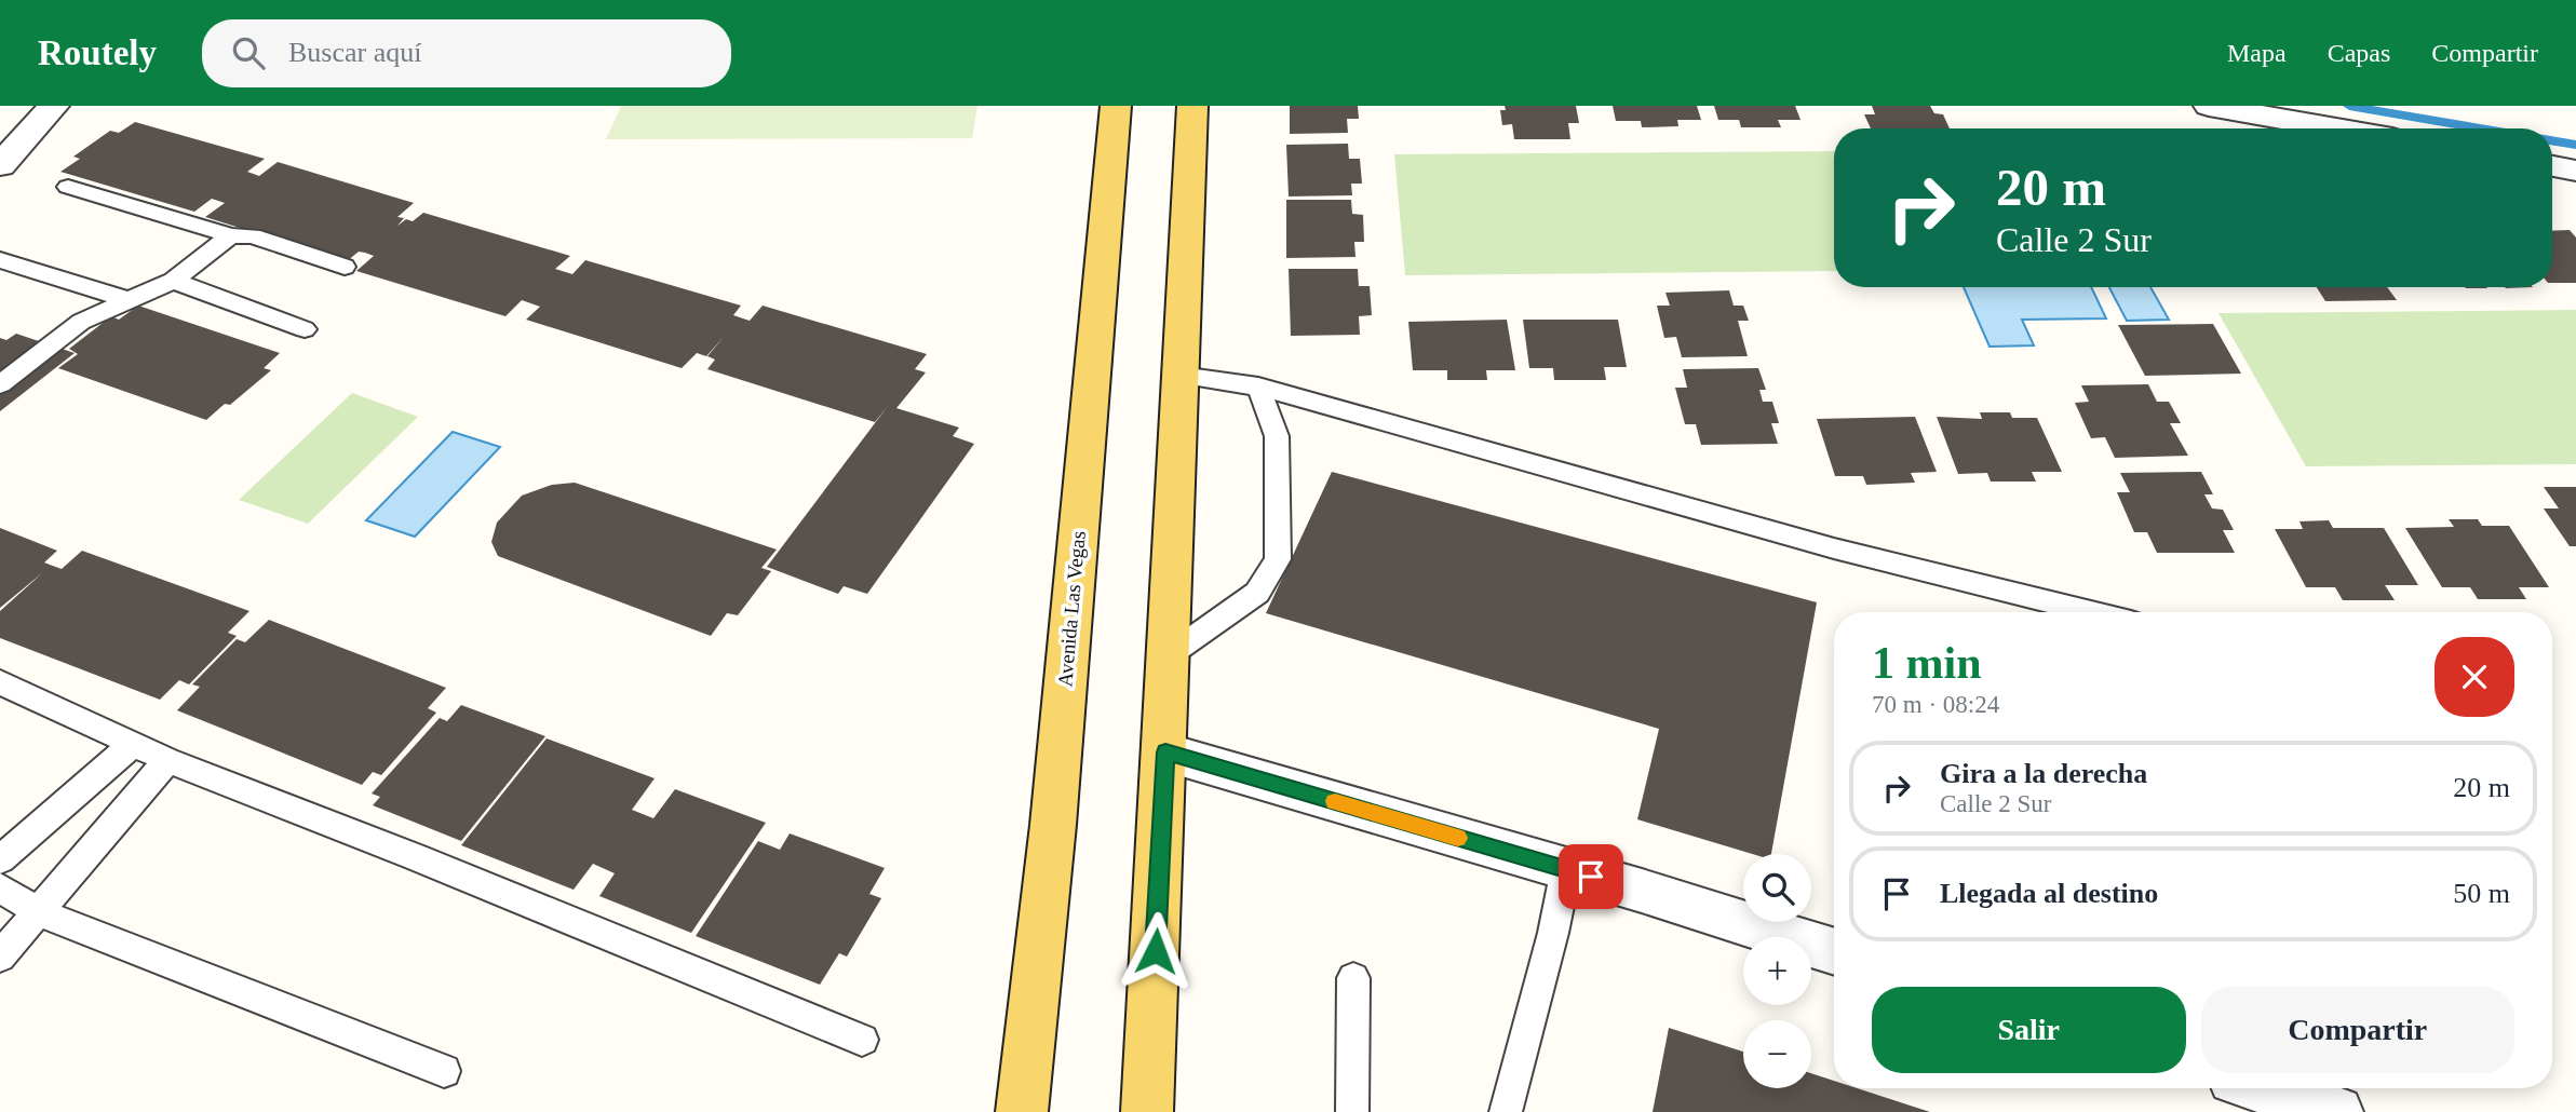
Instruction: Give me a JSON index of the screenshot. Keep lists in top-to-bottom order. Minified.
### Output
{"streets":{"main road":["Avenida Las Vegas"]},"page":{"header":"Routely","search":"Buscar aquí","nav":["Mapa","Capas","Compartir"],"turn":["20 m","Calle 2 Sur"],"heading":["1 min","70 m · 08:24"],"list":[{"name":"Gira a la derecha","note":"Calle 2 Sur","value":"20 m"},{"name":"Llegada al destino","value":"50 m"}],"map_buttons":["+","−"],"buttons":["Salir","Compartir"]}}
